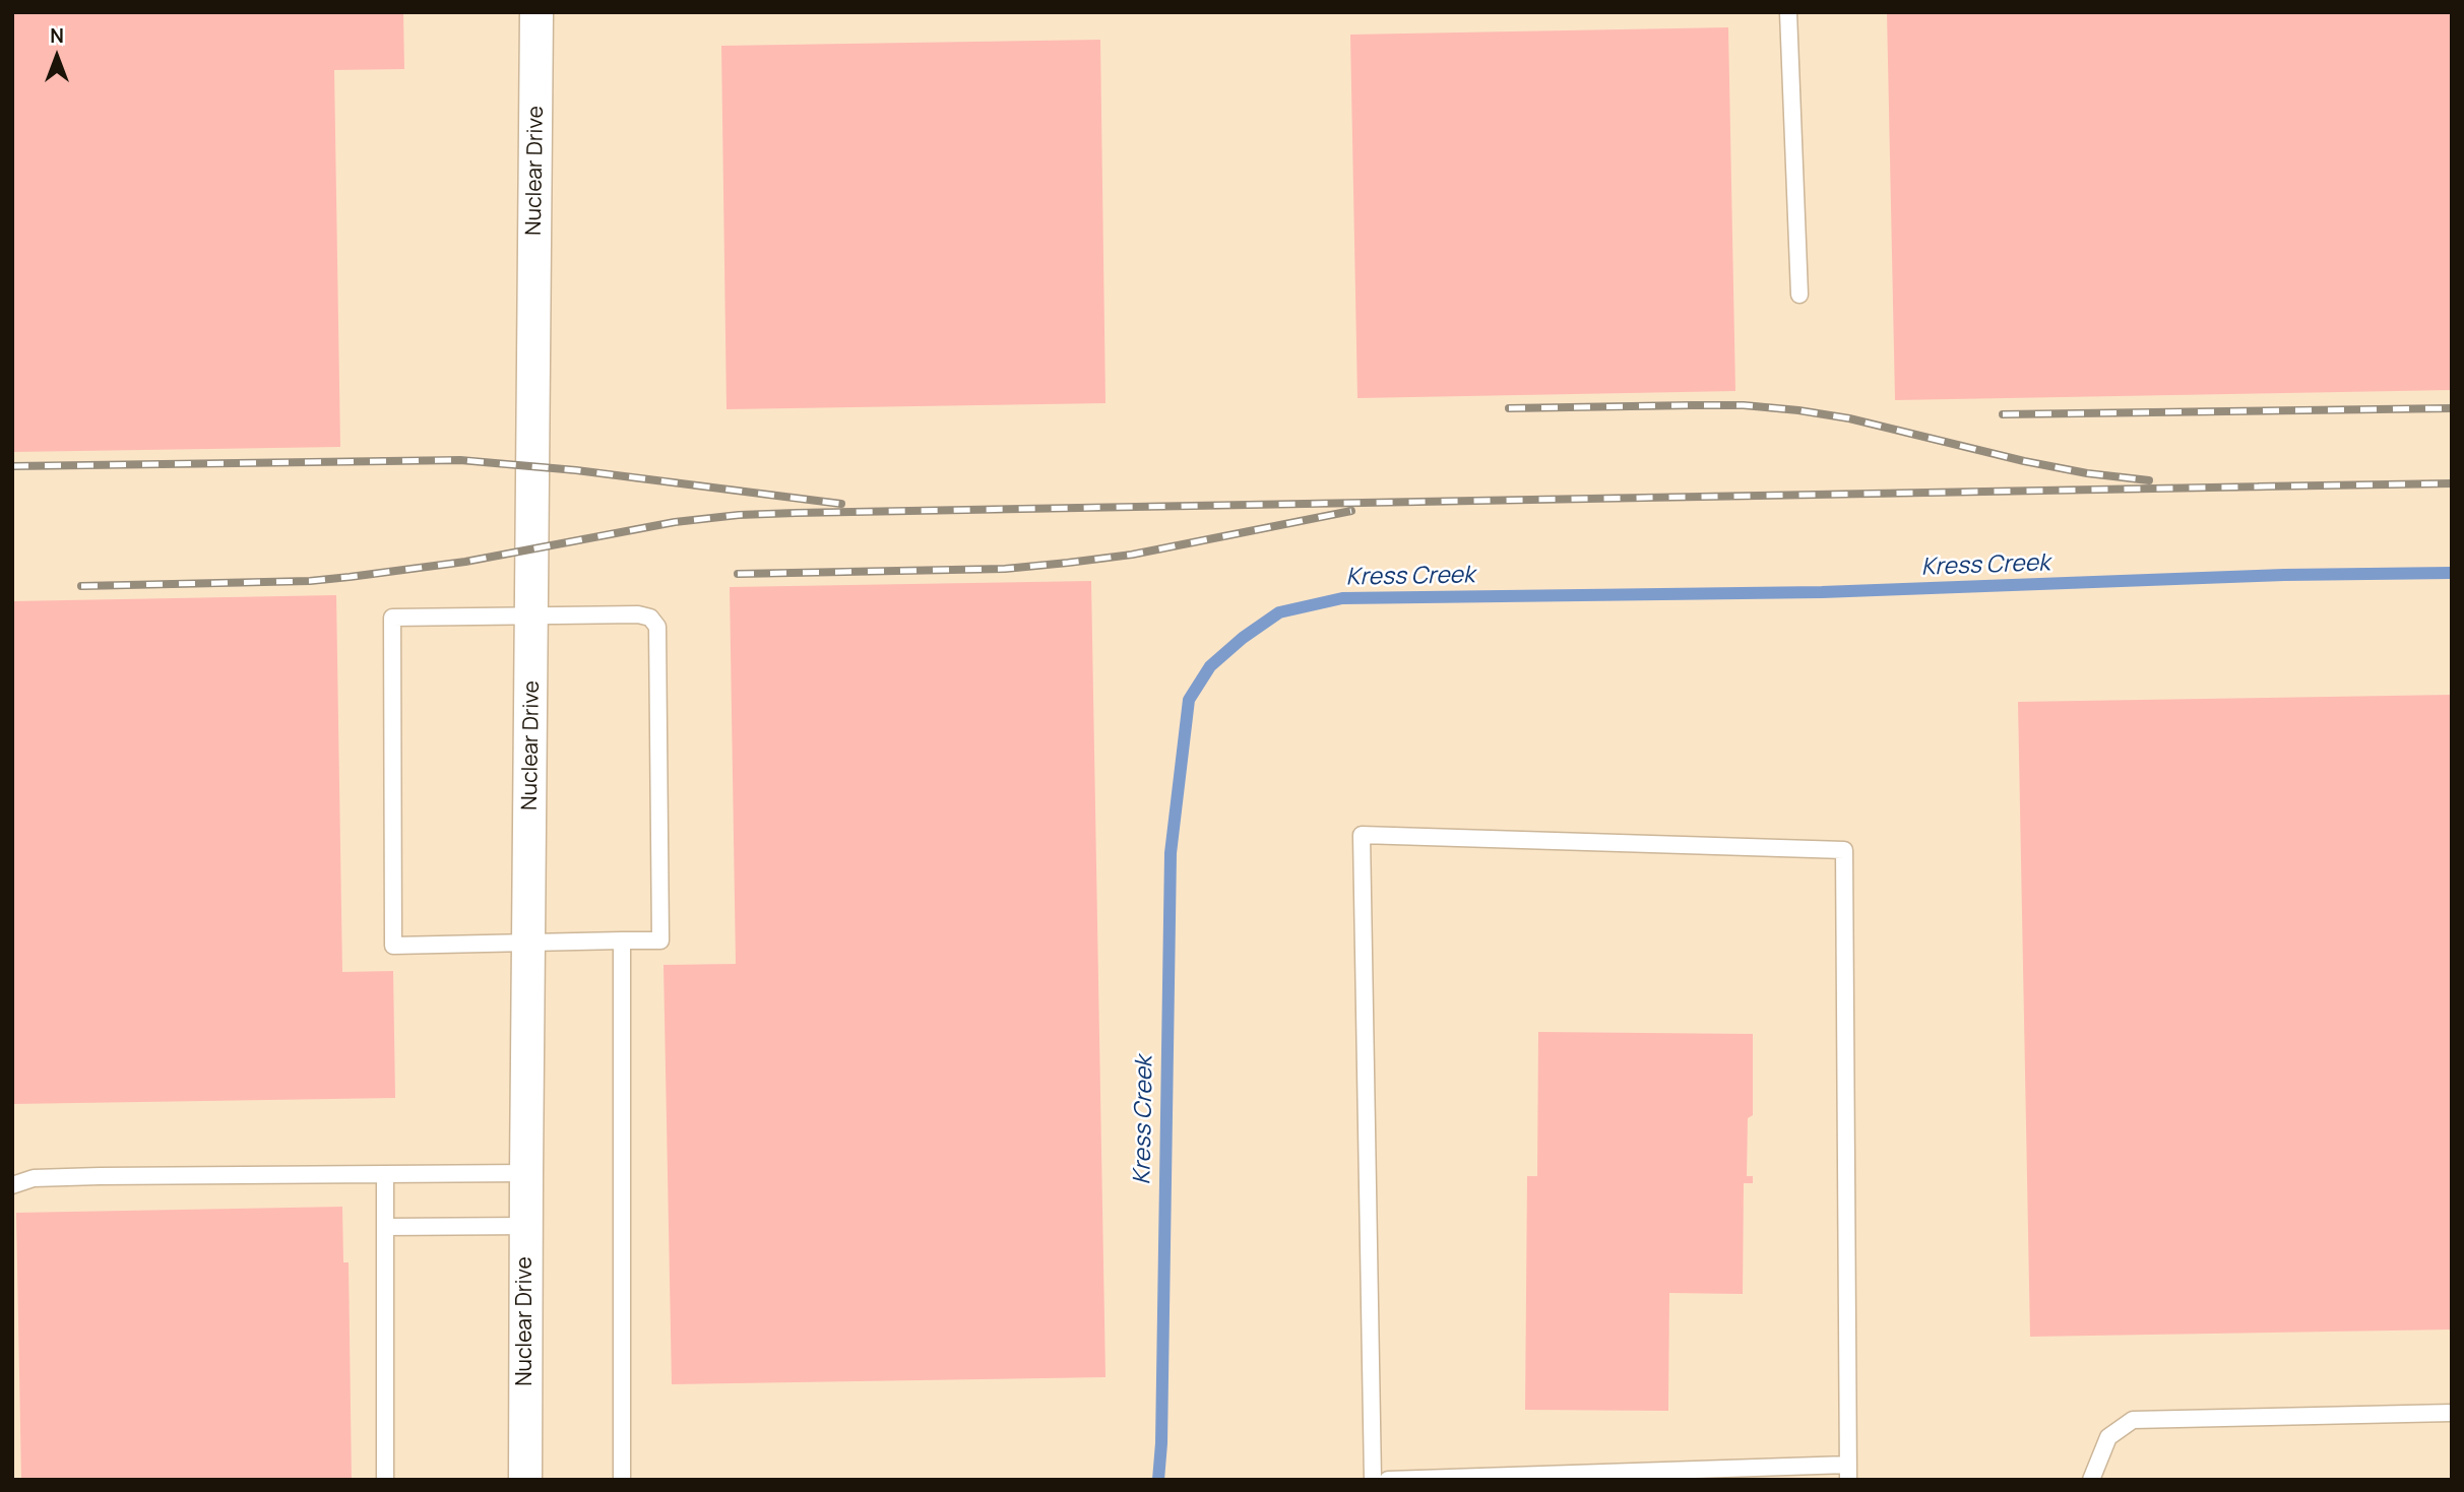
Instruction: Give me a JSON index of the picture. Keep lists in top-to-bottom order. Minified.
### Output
{"streets":{"street":["Nuclear Drive"]},"water":["Kress Creek"],"north":"top"}
